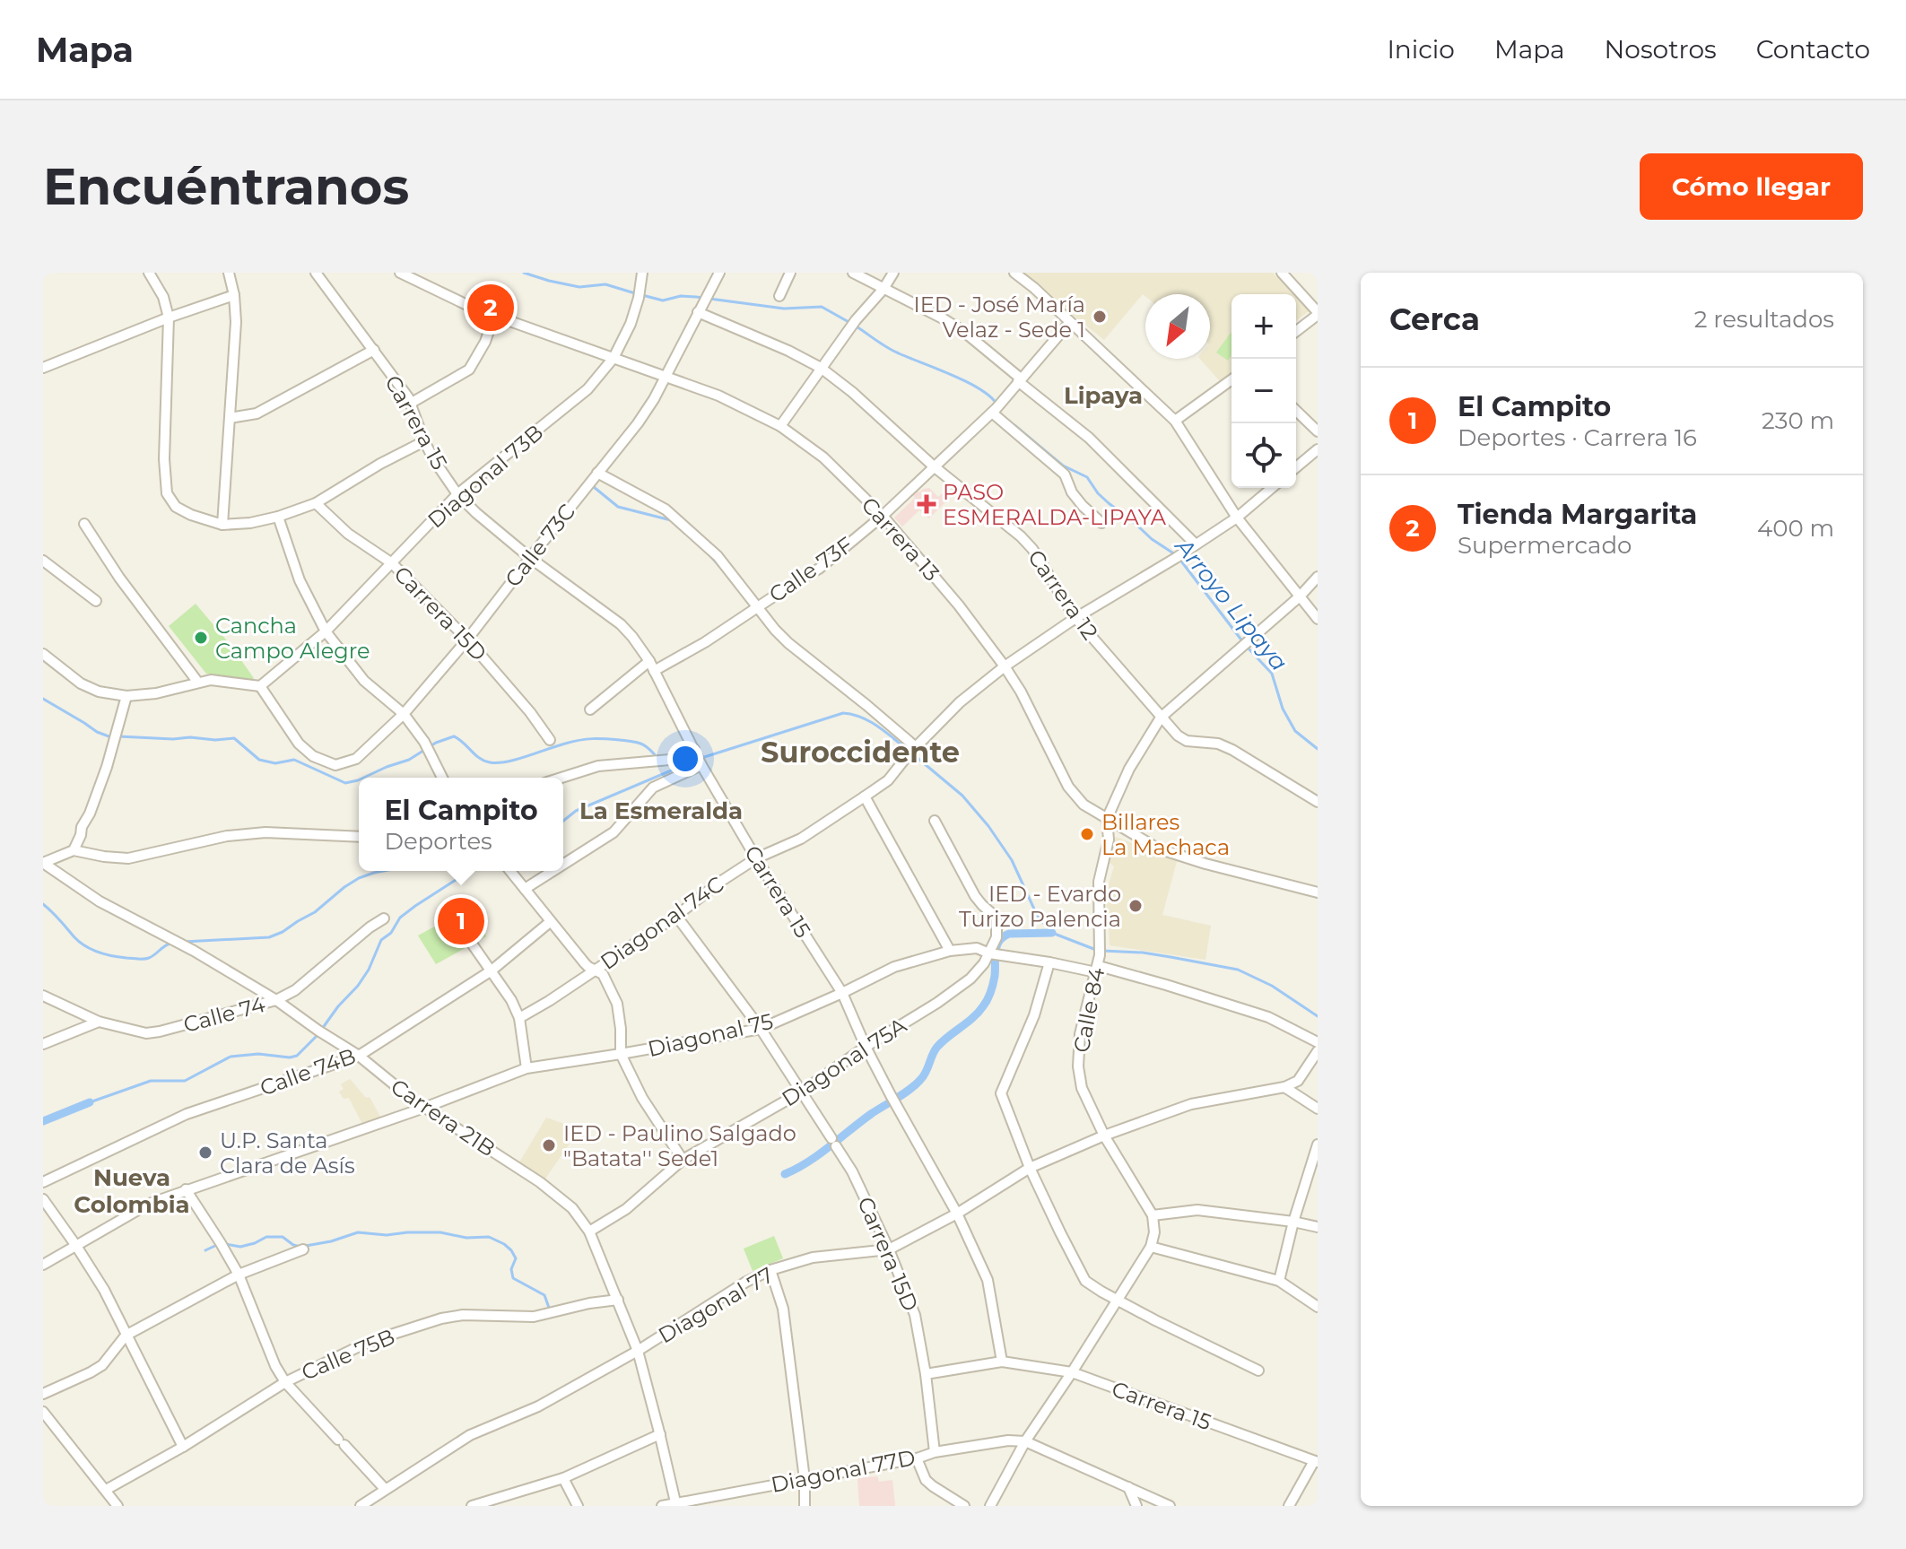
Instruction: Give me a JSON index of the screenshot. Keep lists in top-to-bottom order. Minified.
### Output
{"streets":{"street":["Carrera 15","Diagonal 73B","Carrera 13","Calle 73C","Calle 73F","Carrera 12","Carrera 15D","Diagonal 74C","Calle 84","Calle 74","Diagonal 75","Diagonal 75A","Calle 74B","Carrera 21B","Diagonal 77","Calle 75B","Diagonal 77D"]},"crossings":[["Carrera 15","Diagonal 73B"],["Carrera 15","Calle 73C"],["Carrera 15","Calle 73F"],["Carrera 15","Carrera 15D"],["Carrera 15","Diagonal 74C"],["Carrera 15","Diagonal 75"],["Carrera 15","Diagonal 75A"],["Carrera 15","Diagonal 77"],["Diagonal 73B","Carrera 13"],["Diagonal 73B","Calle 73C"],["Diagonal 73B","Carrera 15D"],["Carrera 13","Calle 73C"],["Carrera 13","Calle 73F"],["Carrera 13","Diagonal 74C"],["Carrera 13","Calle 84"],["Calle 73C","Carrera 12"],["Calle 73C","Carrera 15D"],["Calle 73F","Carrera 12"],["Carrera 12","Diagonal 74C"],["Carrera 12","Calle 84"],["Carrera 15D","Diagonal 74C"],["Carrera 15D","Diagonal 75"],["Carrera 15D","Diagonal 75A"],["Carrera 15D","Diagonal 77"],["Carrera 15D","Diagonal 77D"],["Calle 84","Diagonal 75"],["Calle 84","Diagonal 77"],["Calle 74","Carrera 21B"],["Diagonal 75","Diagonal 75A"],["Diagonal 75","Carrera 21B"],["Diagonal 75A","Carrera 21B"],["Calle 74B","Carrera 21B"],["Carrera 21B","Diagonal 77"],["Carrera 21B","Calle 75B"],["Carrera 21B","Diagonal 77D"]],"districts":["Lipaya","Suroccidente","La Esmeralda","Nueva Colombia"],"water":["Arroyo Lipaya"],"places":{"other":["IED - José María Velaz - Sede 1","Cancha Campo Alegre","Billares La Machaca","IED - Evardo Turizo Palencia","IED - Paulino Salgado \"Batata'' Sede1","U.P. Santa Clara de Asís"],"health":["PASO ESMERALDA-LIPAYA"]},"north":"bottom left","page":{"header":"Mapa","nav":["Inicio","Mapa","Nosotros","Contacto"],"buttons":"Cómo llegar","title":"Encuéntranos","heading":["Cerca","2 resultados"],"pins":["2","1"],"map_buttons":["+","−"],"list":[{"mark":"1","name":"El Campito","note":"Deportes · Carrera 16","value":"230 m"},{"mark":"2","name":"Tienda Margarita","note":"Supermercado","value":"400 m"}],"popup":["El Campito","Deportes"]}}
